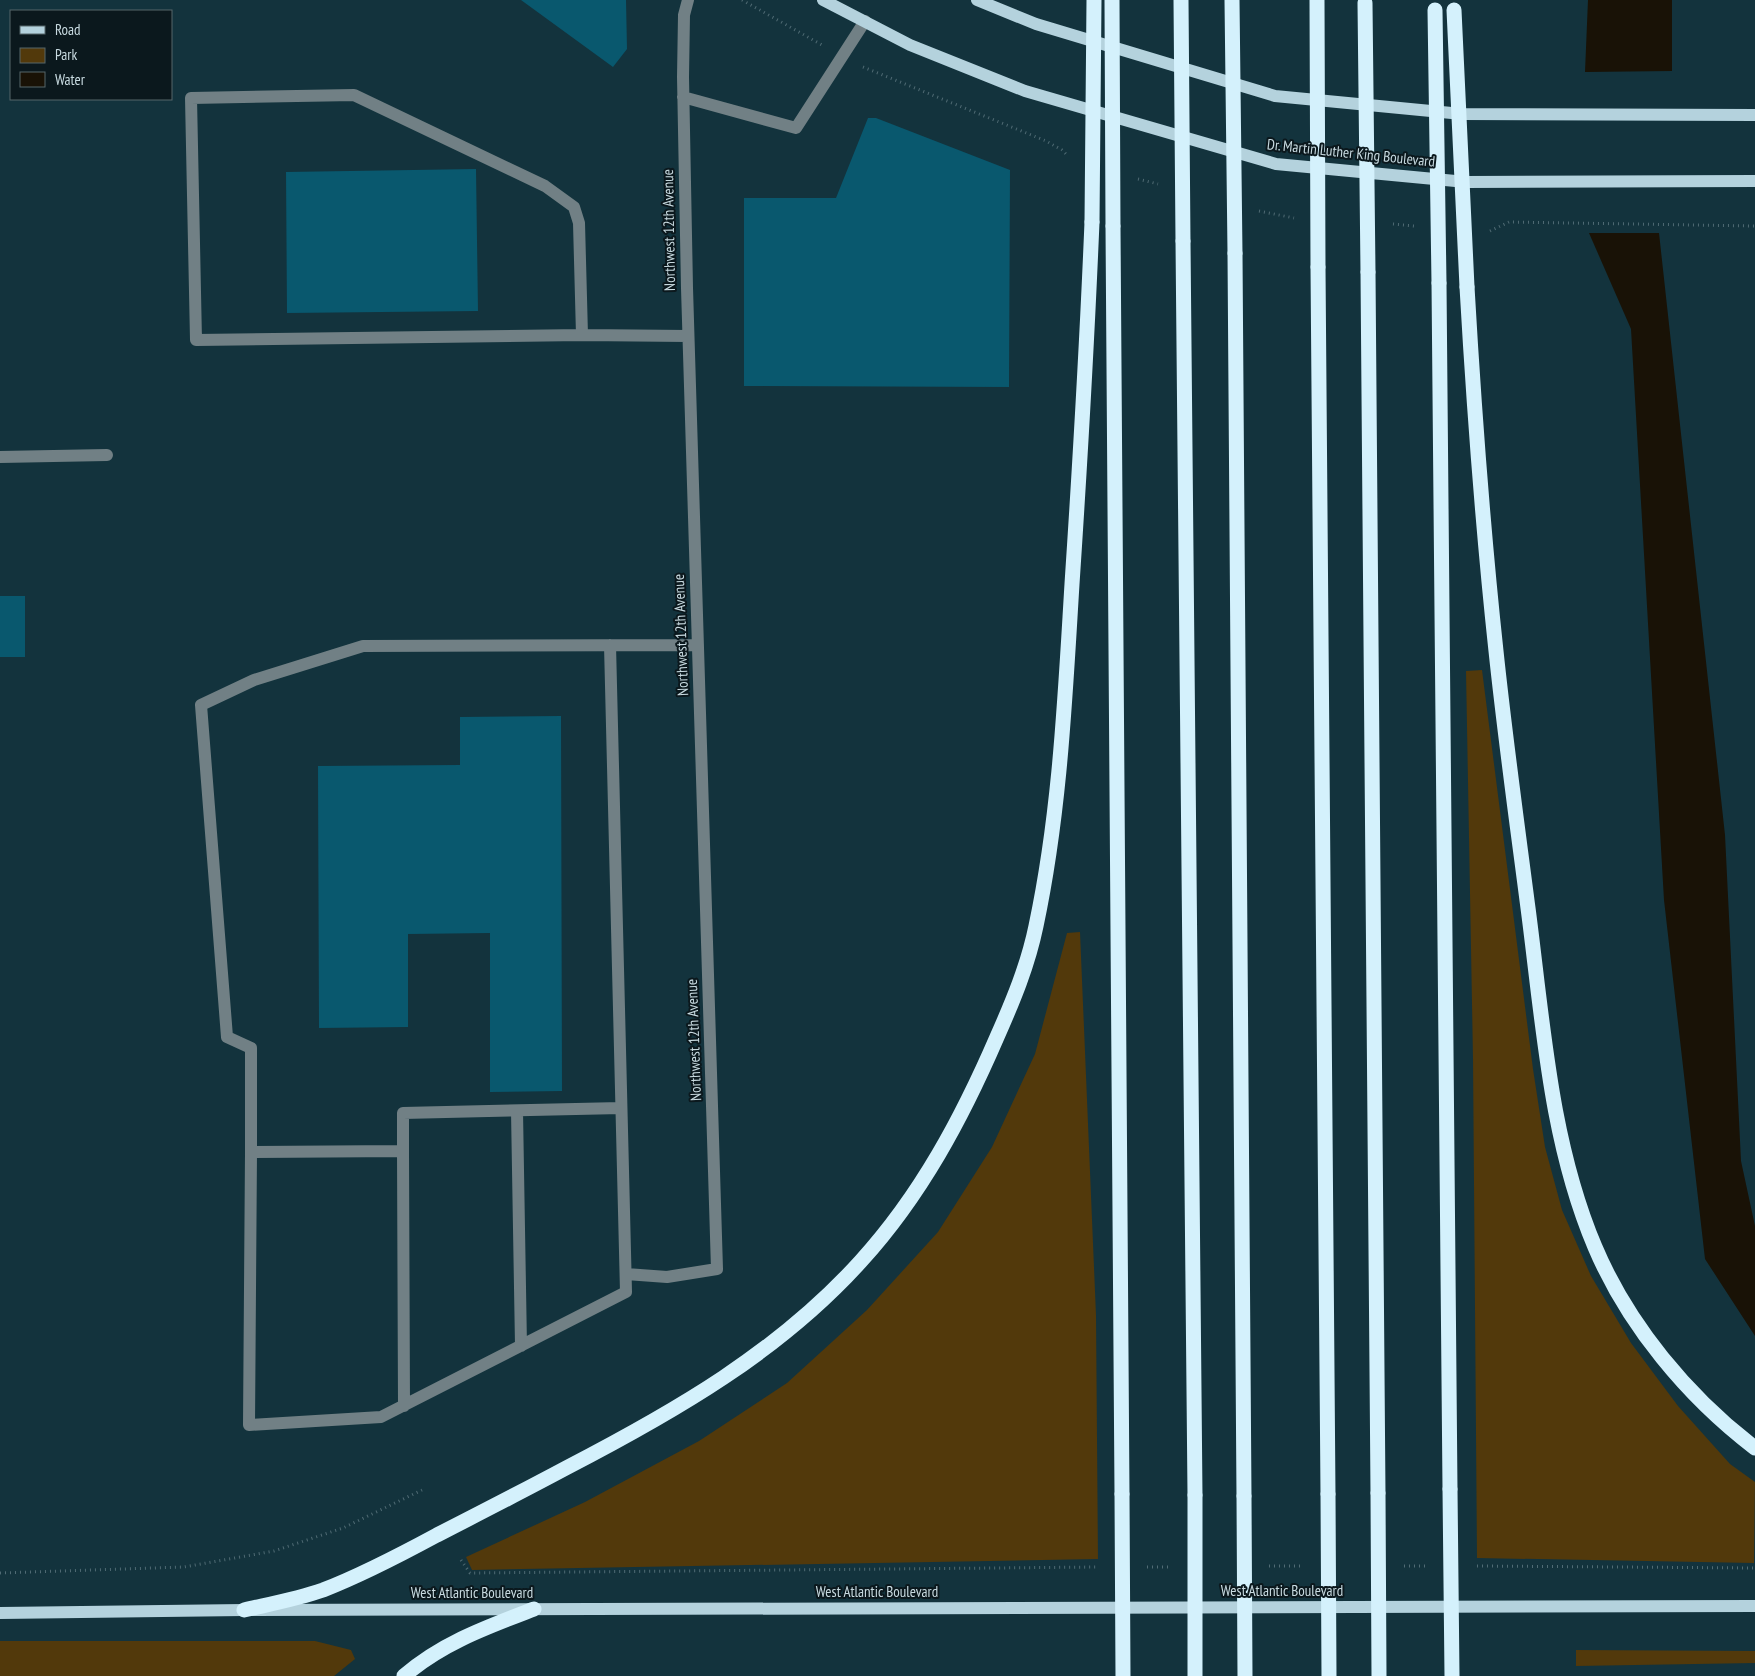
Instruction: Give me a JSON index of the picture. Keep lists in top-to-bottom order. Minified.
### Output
{"streets":{"main road":["Dr. Martin Luther King Boulevard","West Atlantic Boulevard"],"street":["Northwest 12th Avenue"]},"legend":["Road","Park","Water"]}
